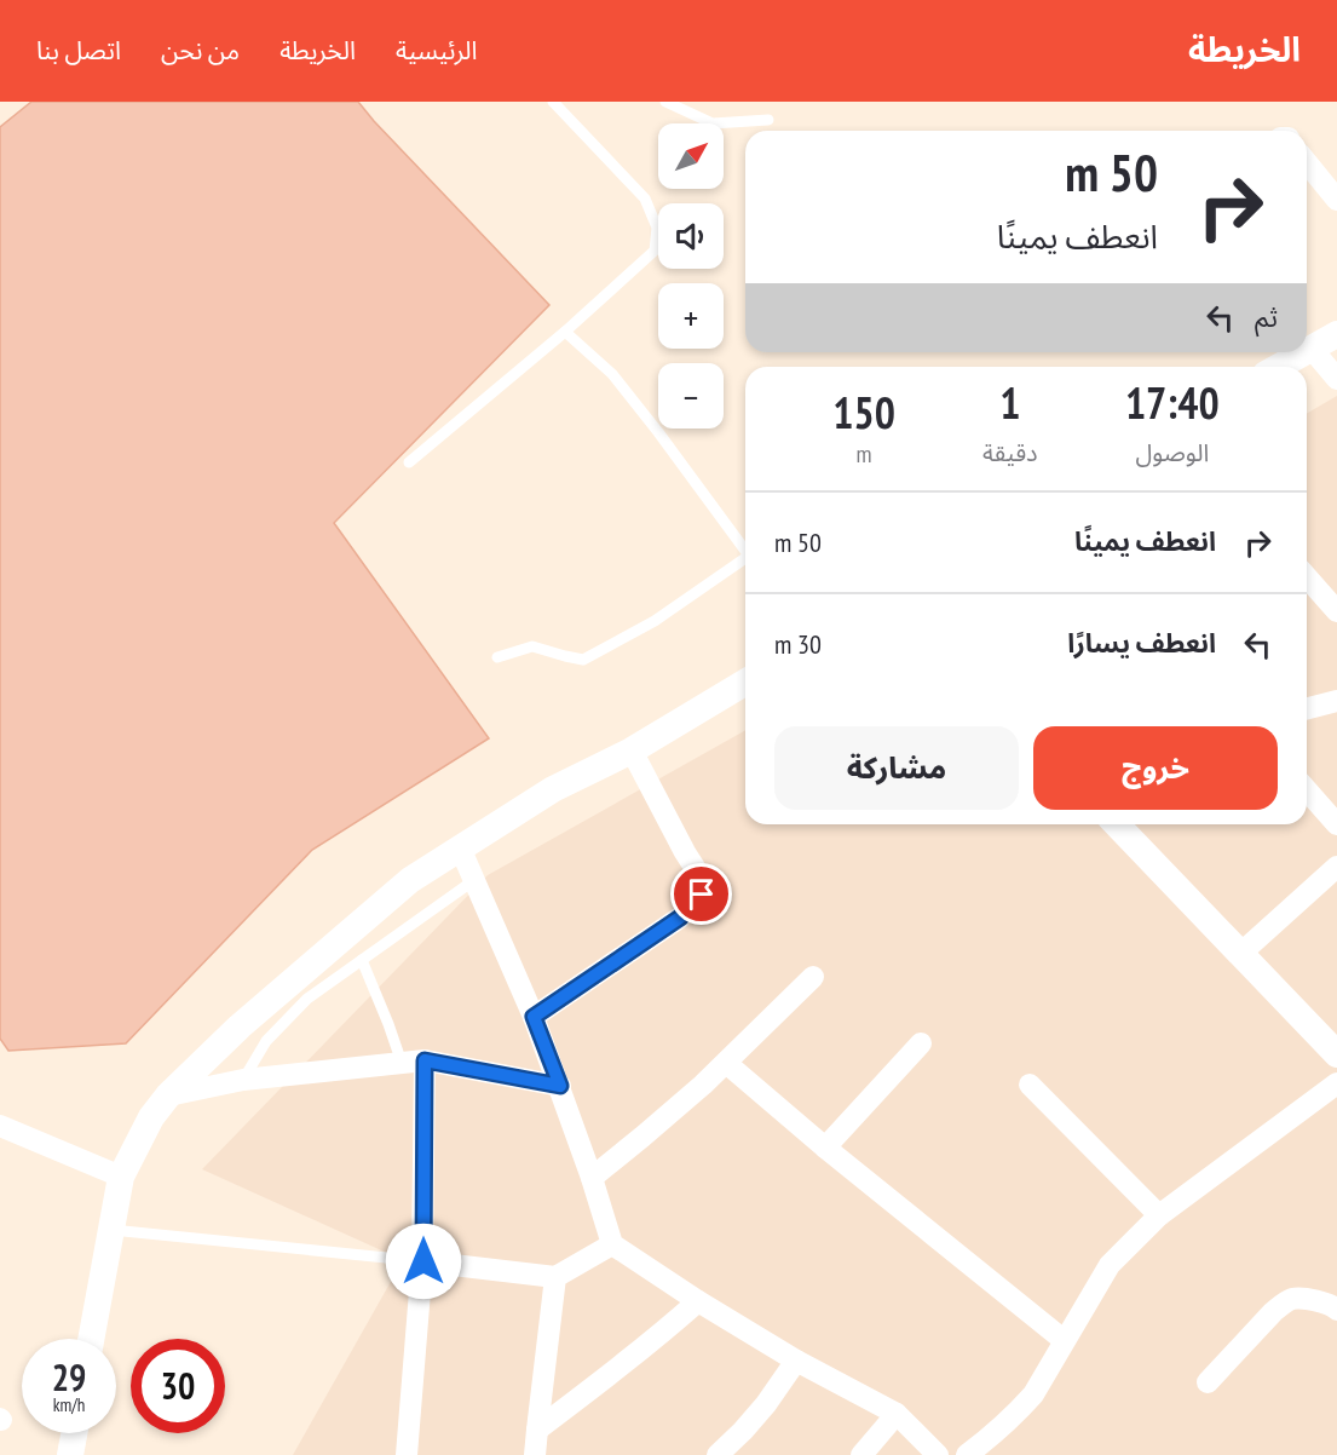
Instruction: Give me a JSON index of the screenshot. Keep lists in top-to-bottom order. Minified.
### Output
{"north":"top right","page":{"header":"الخريطة","nav":["الرئيسية","الخريطة","من نحن","اتصل بنا"],"map_buttons":["+","−"],"turn":["50 m","انعطف يمينًا"],"then":"ثم","eta":["17:40","الوصول","1","دقيقة","150","m"],"list":[{"name":"انعطف يمينًا","value":"50 m"},{"name":"انعطف يسارًا","value":"30 m"}],"buttons":["خروج","مشاركة"],"speed":"29 km/h","limit":"30"}}
